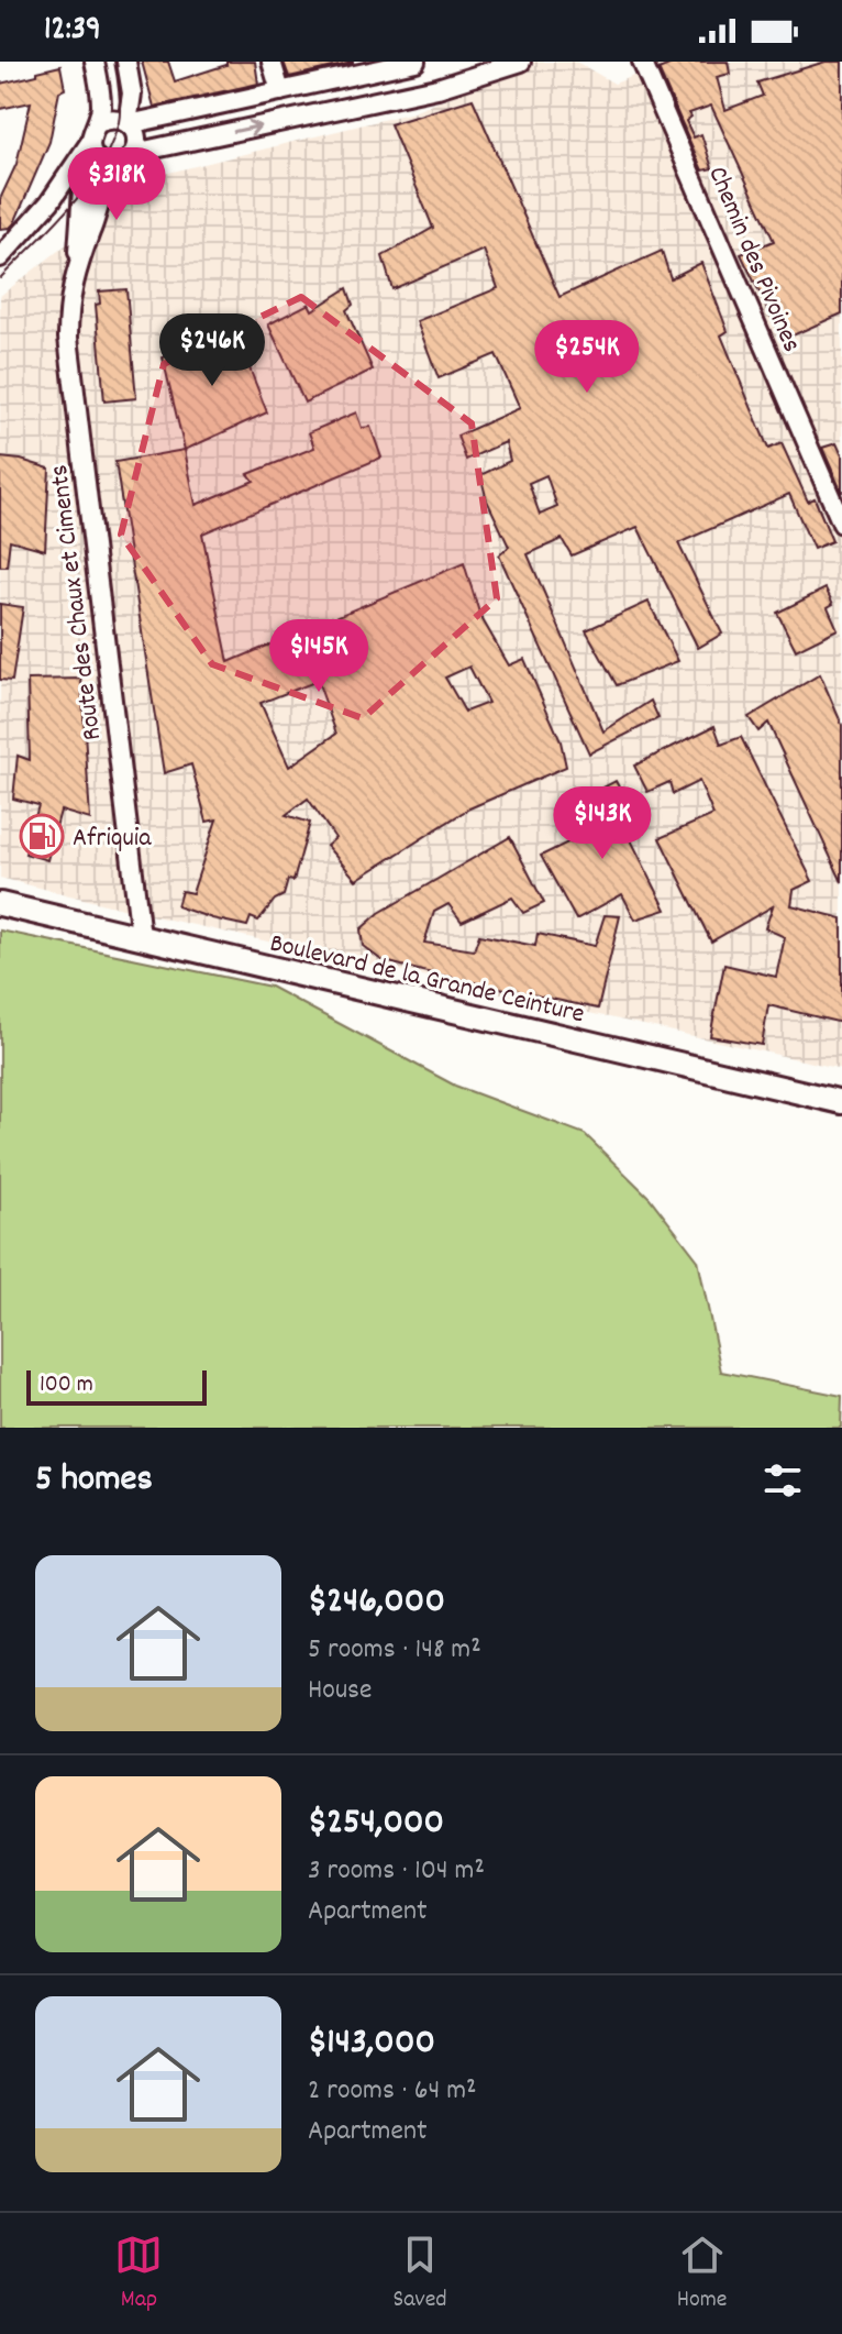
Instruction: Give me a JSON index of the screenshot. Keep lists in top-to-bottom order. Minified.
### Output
{"streets":{"main road":["Boulevard de la Grande Ceinture"],"street":["Chemin des Pivoines","Route des Chaux et Ciments"]},"crossings":[["Route des Chaux et Ciments","Boulevard de la Grande Ceinture"]],"places":{"fuel station":["Afriquia"]},"scale_bar":"100 m","page":{"status":"12:39","price":["$318K","$246K","$254K","$145K","$143K"],"scale":"100 m","heading":"5 homes","list":[{"name":"$246,000","note":"5 rooms · 148 m² · House"},{"name":"$254,000","note":"3 rooms · 104 m² · Apartment"},{"name":"$143,000","note":"2 rooms · 64 m² · Apartment"}],"tabs":["Map","Saved","Home"]}}
